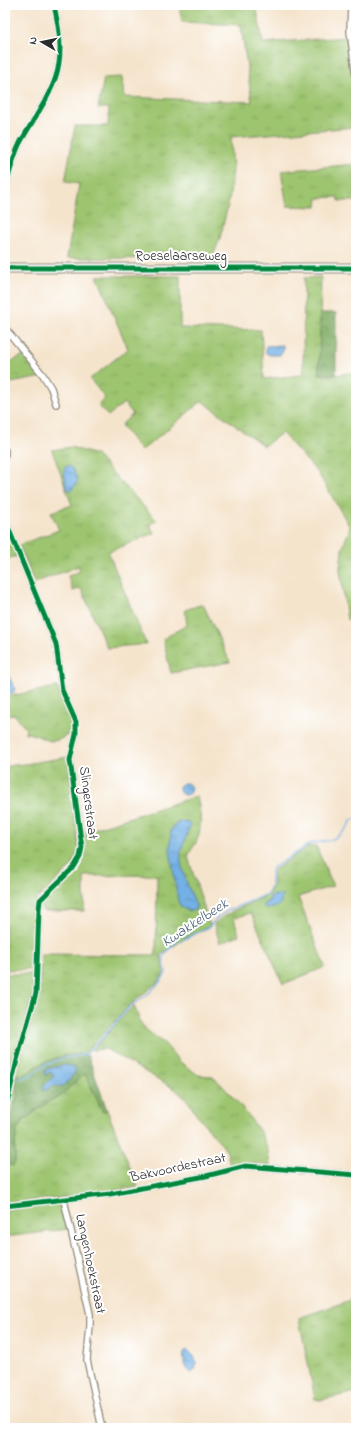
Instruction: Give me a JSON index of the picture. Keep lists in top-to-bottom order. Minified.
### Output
{"streets":{"main road":["Roeselaarseweg"],"street":["Slingerstraat","Bakvoordestraat","Langenhoekstraat"]},"crossings":[["Bakvoordestraat","Langenhoekstraat"]],"water":["Kwakkelbeek"],"north":"left"}
